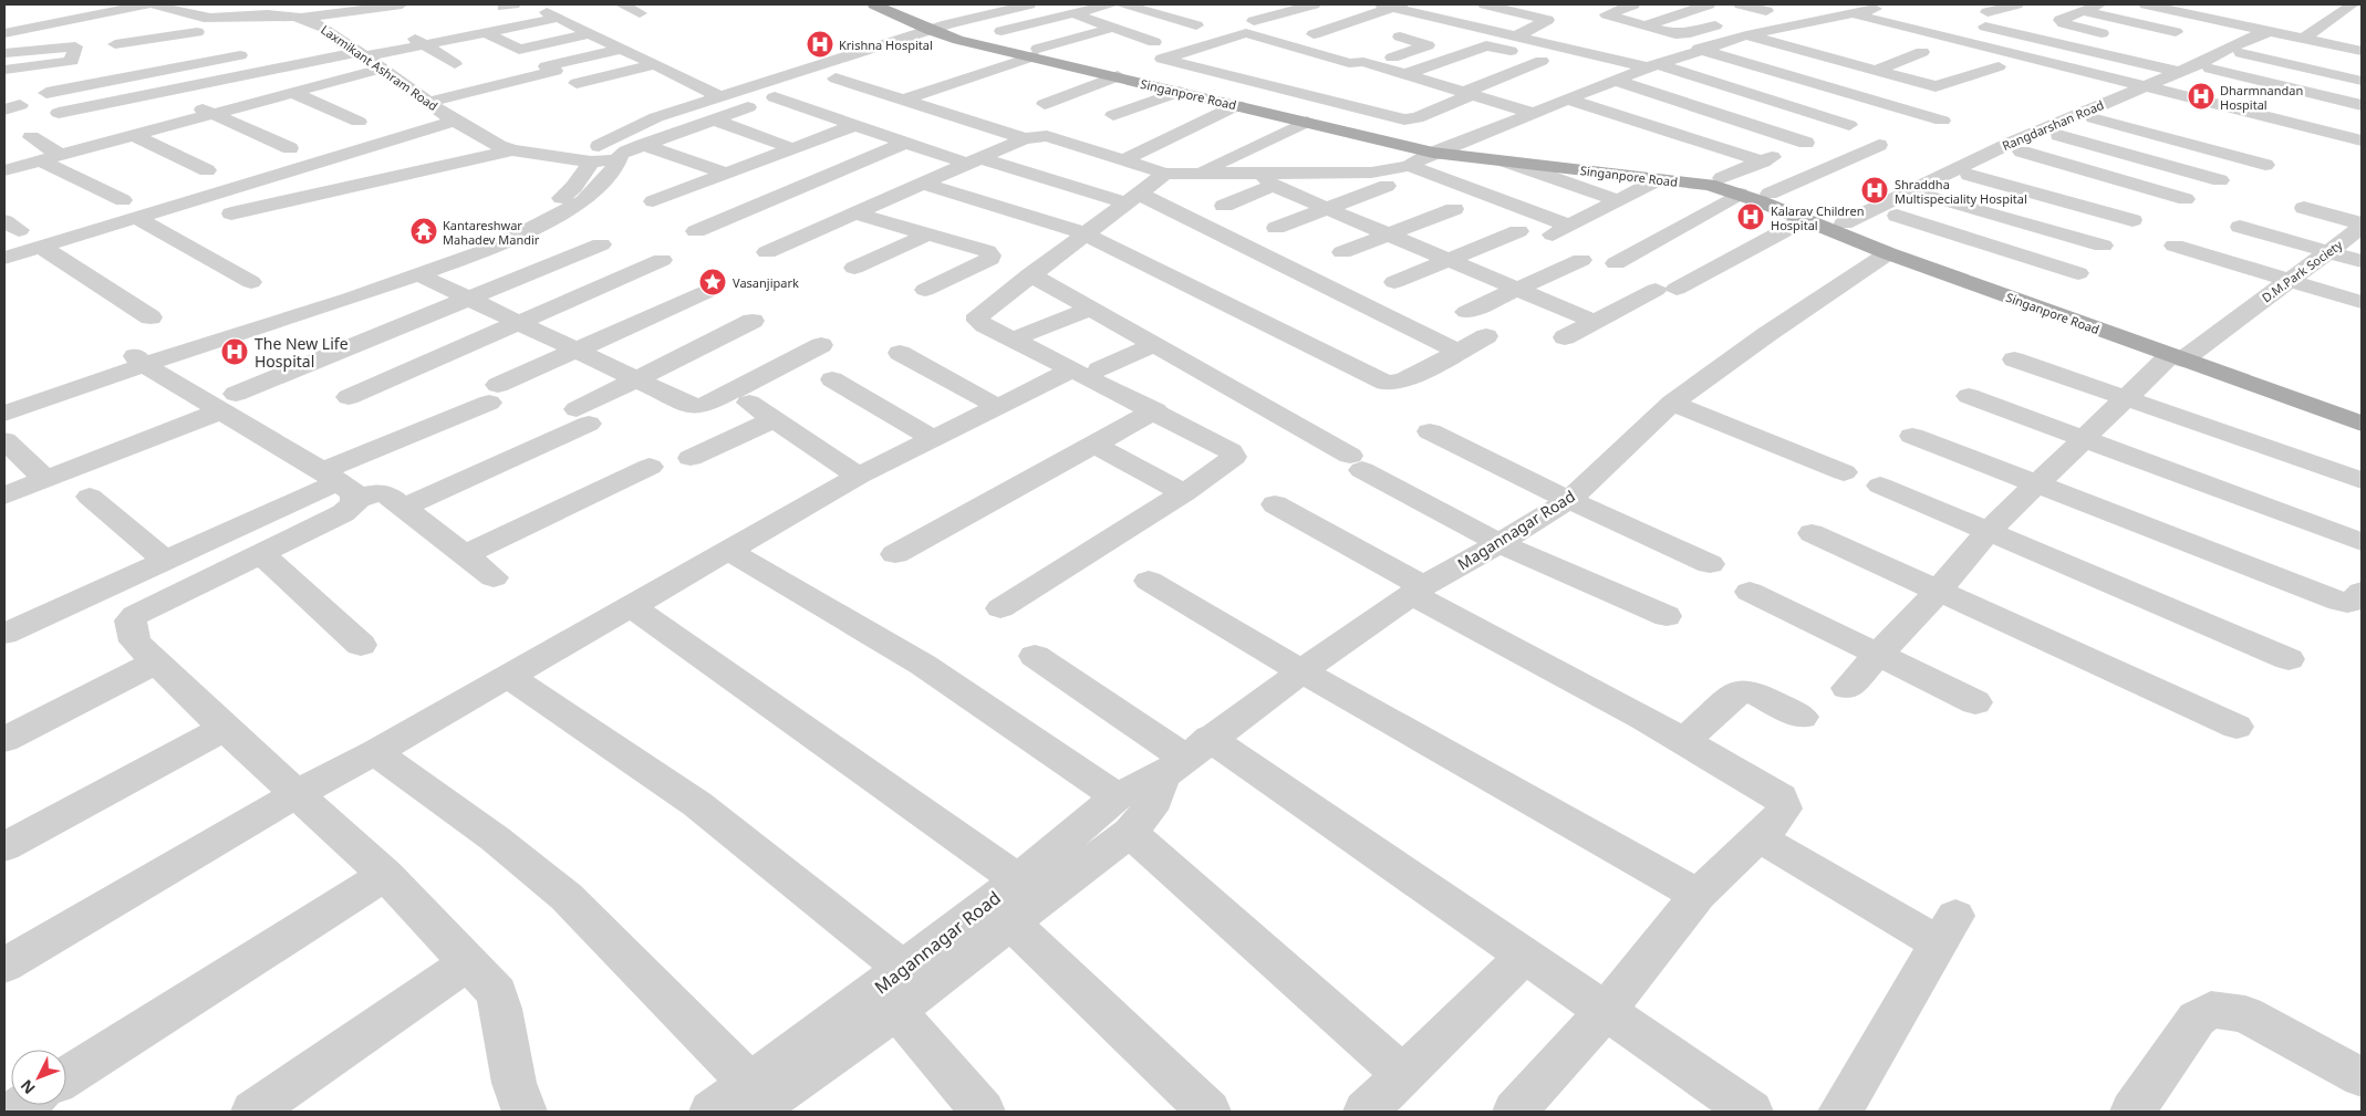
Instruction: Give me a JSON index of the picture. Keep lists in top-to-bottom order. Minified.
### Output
{"streets":{"main road":["Singanpore Road"],"street":["Laxmikant Ashram Road","Rangdarshan Road","D.M.Park Society","Magannagar Road"]},"crossings":[["Singanpore Road","Rangdarshan Road"],["Singanpore Road","D.M.Park Society"],["Singanpore Road","Magannagar Road"]],"places":{"hospital":["Krishna Hospital","Dharmnandan Hospital","Shraddha Multispeciality Hospital","Kalarav Children Hospital","The New Life Hospital"],"temple":["Kantareshwar Mahadev Mandir"],"place":["Vasanjipark"]},"north":"bottom left"}
